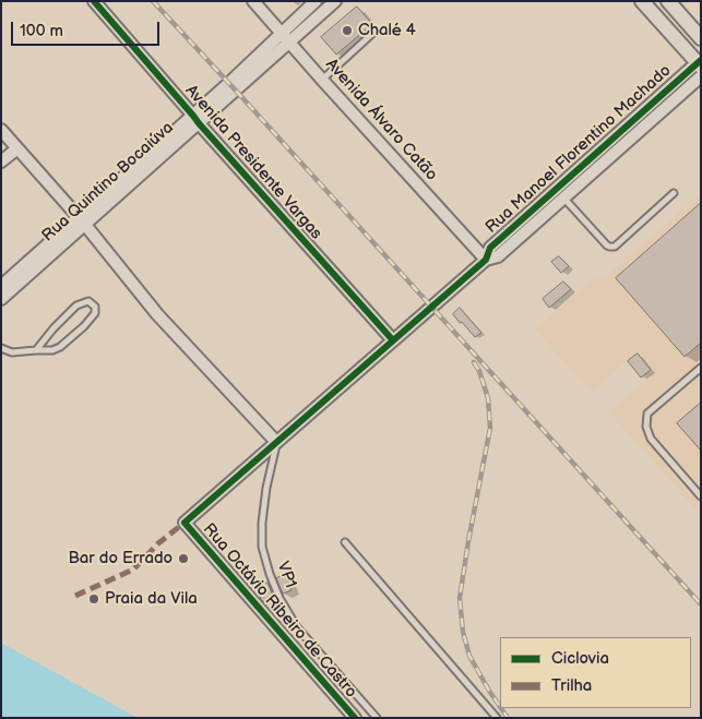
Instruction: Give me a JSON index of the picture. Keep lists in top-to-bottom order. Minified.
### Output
{"streets":{"street":["Avenida Álvaro Catão","Rua Manoel Florentino Machado","Avenida Presidente Vargas","Rua Quintino Bocaiúva","Rua Octávio Ribeiro de Castro"],"lane":["VP1"]},"crossings":[["Avenida Álvaro Catão","Rua Manoel Florentino Machado"],["Avenida Álvaro Catão","Rua Quintino Bocaiúva"],["Rua Manoel Florentino Machado","Avenida Presidente Vargas"],["Rua Manoel Florentino Machado","VP1"],["Rua Manoel Florentino Machado","Rua Octávio Ribeiro de Castro"],["Avenida Presidente Vargas","Rua Quintino Bocaiúva"]],"places":["Chalé 4","Bar do Errado","Praia da Vila"],"legend":["Ciclovia","Trilha"],"scale_bar":"100 m"}
